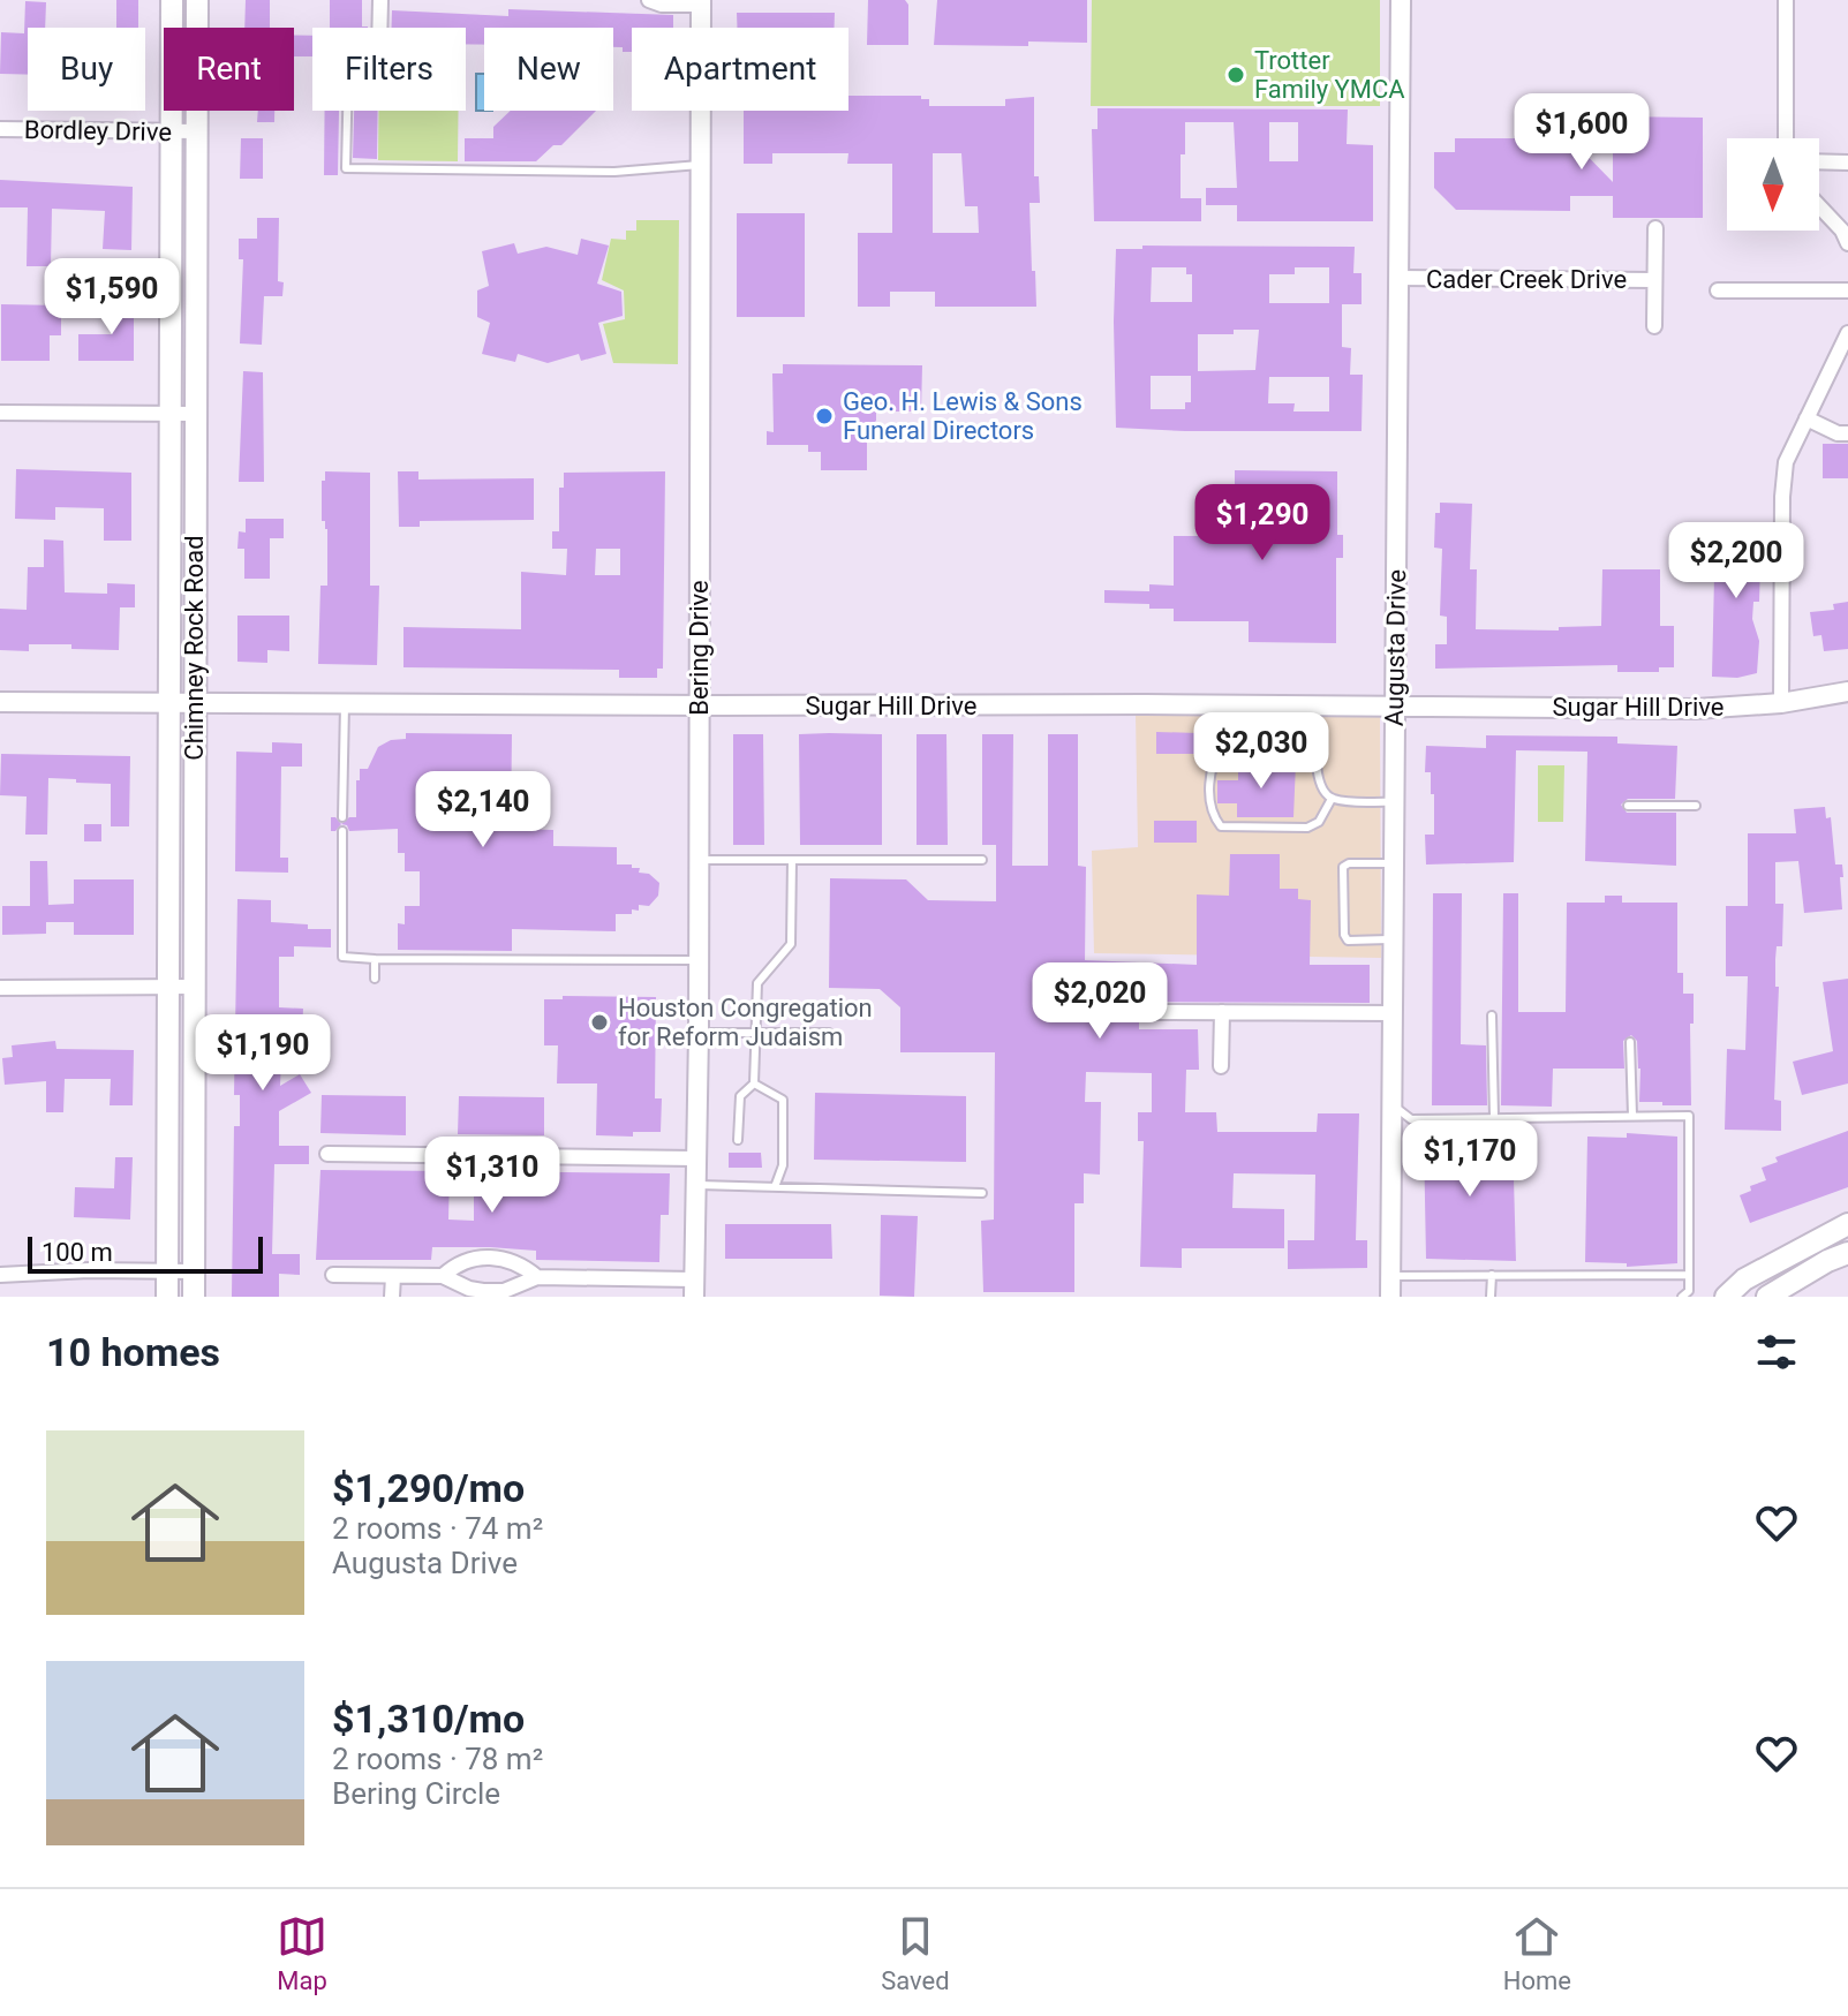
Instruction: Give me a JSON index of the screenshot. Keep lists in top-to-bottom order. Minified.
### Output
{"streets":{"main road":["Chimney Rock Road"],"street":["Bordley Drive","Cader Creek Drive","Bering Drive","Augusta Drive","Sugar Hill Drive"]},"crossings":[["Bordley Drive","Chimney Rock Road"],["Cader Creek Drive","Augusta Drive"],["Chimney Rock Road","Sugar Hill Drive"],["Bering Drive","Sugar Hill Drive"],["Augusta Drive","Sugar Hill Drive"]],"places":["Trotter Family YMCA","Geo. H. Lewis & Sons Funeral Directors","Houston Congregation for Reform Judaism"],"scale_bar":"100 m","north":"bottom","page":{"chip":["Buy","Rent","Filters","New","Apartment"],"price":["$1,600","$1,590","$1,290","$2,200","$2,030","$2,140","$2,020","$1,190","$1,170","$1,310"],"scale":"100 m","heading":"10 homes","list":[{"name":"$1,290/mo","note":"2 rooms · 74 m² · Augusta Drive"},{"name":"$1,310/mo","note":"2 rooms · 78 m² · Bering Circle"}],"tabs":["Map","Saved","Home"]}}
